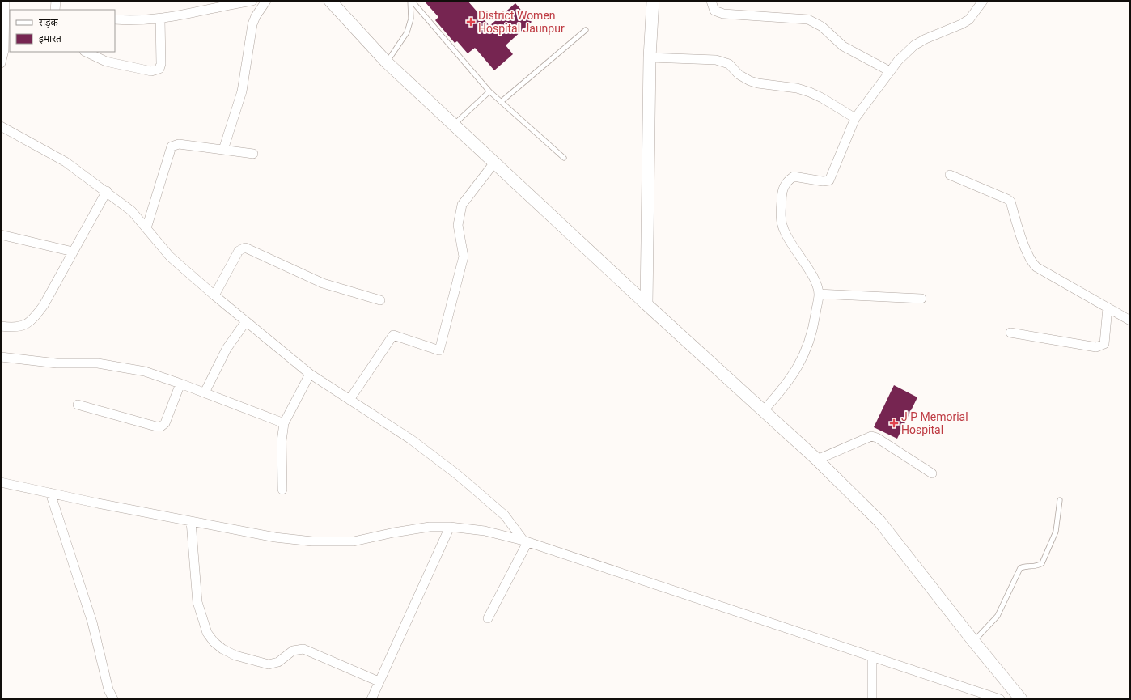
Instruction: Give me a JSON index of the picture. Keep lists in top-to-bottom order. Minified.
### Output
{"places":{"health":["District Women Hospital Jaunpur","J P Memorial Hospital"]},"legend":["सड़क","इमारत"]}
